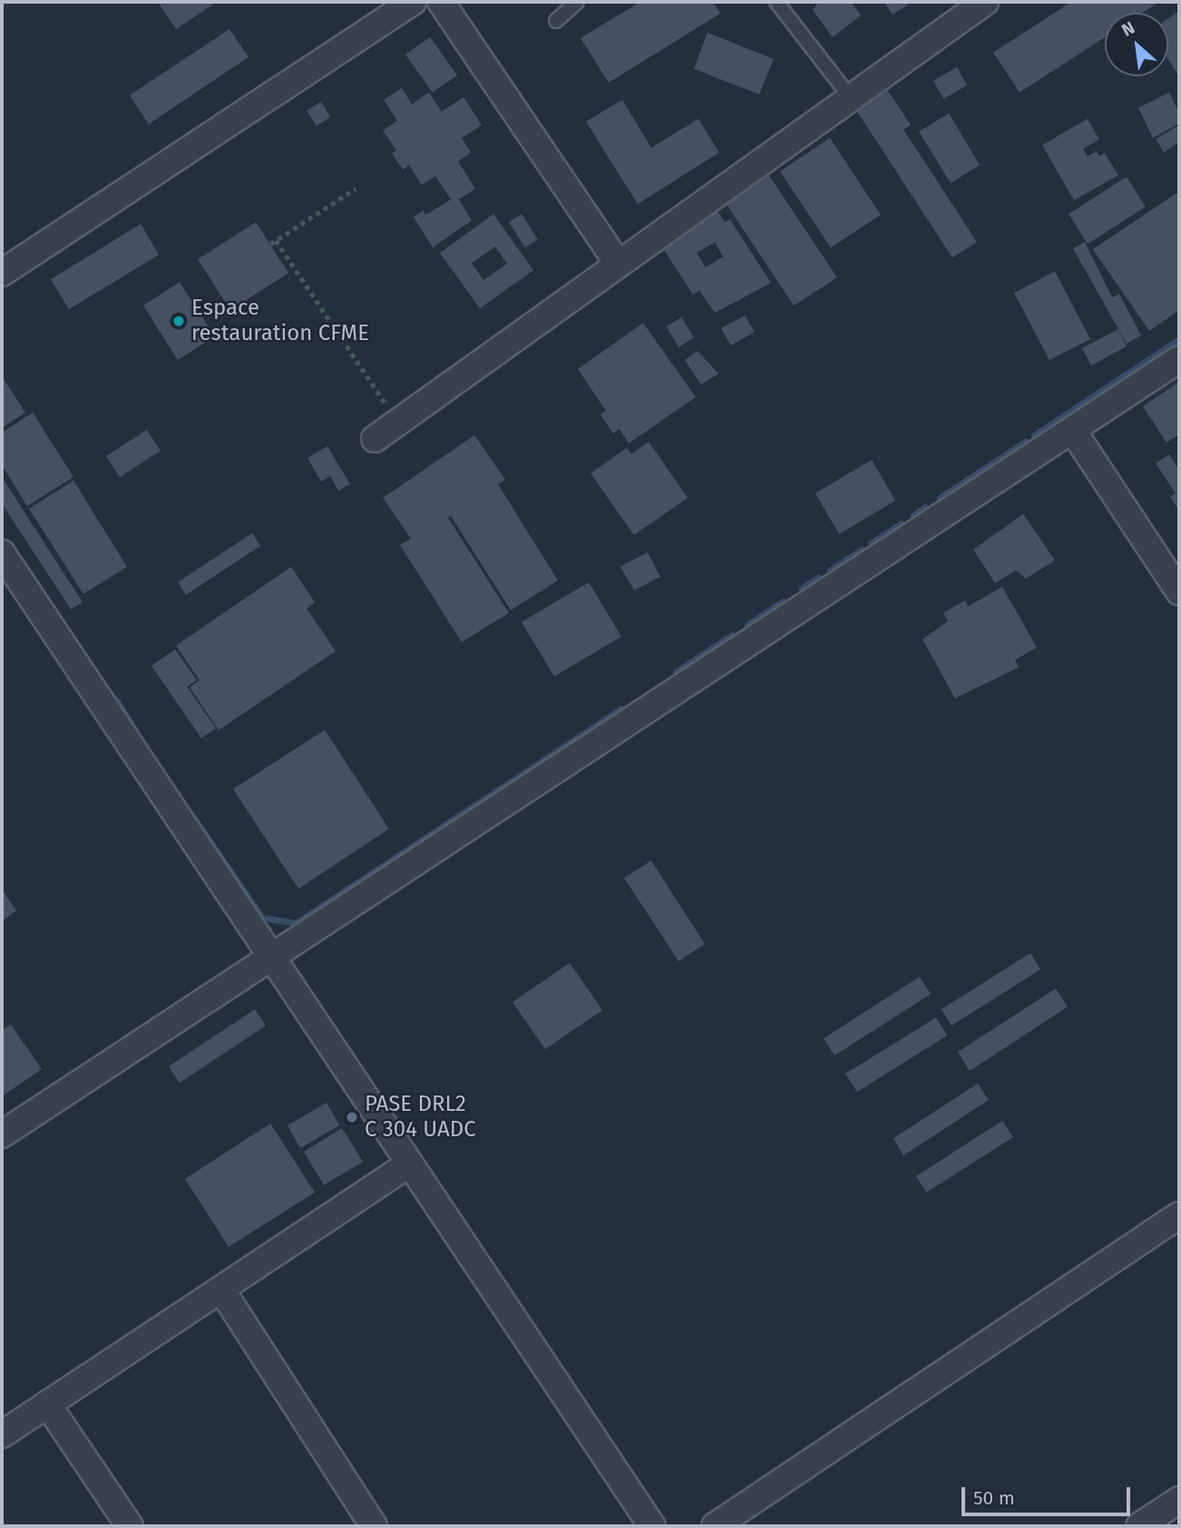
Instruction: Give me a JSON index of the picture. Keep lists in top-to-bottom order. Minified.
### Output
{"places":["Espace restauration CFME","PASE DRL2 C 304 UADC"],"scale_bar":"50 m","north":"top left"}
